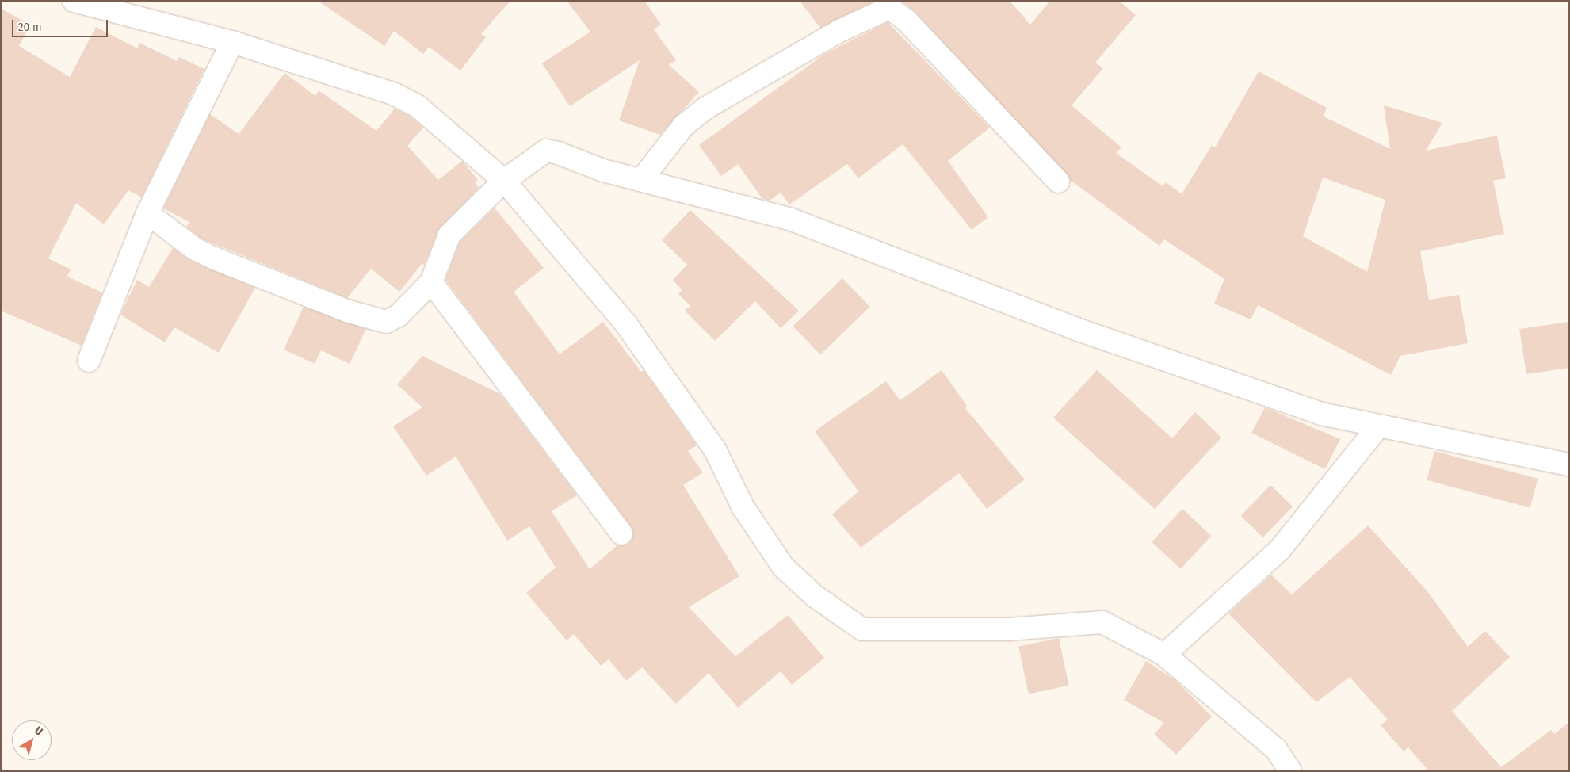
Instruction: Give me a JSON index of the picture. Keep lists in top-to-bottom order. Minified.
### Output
{"scale_bar":"20 m","north":"top right"}
